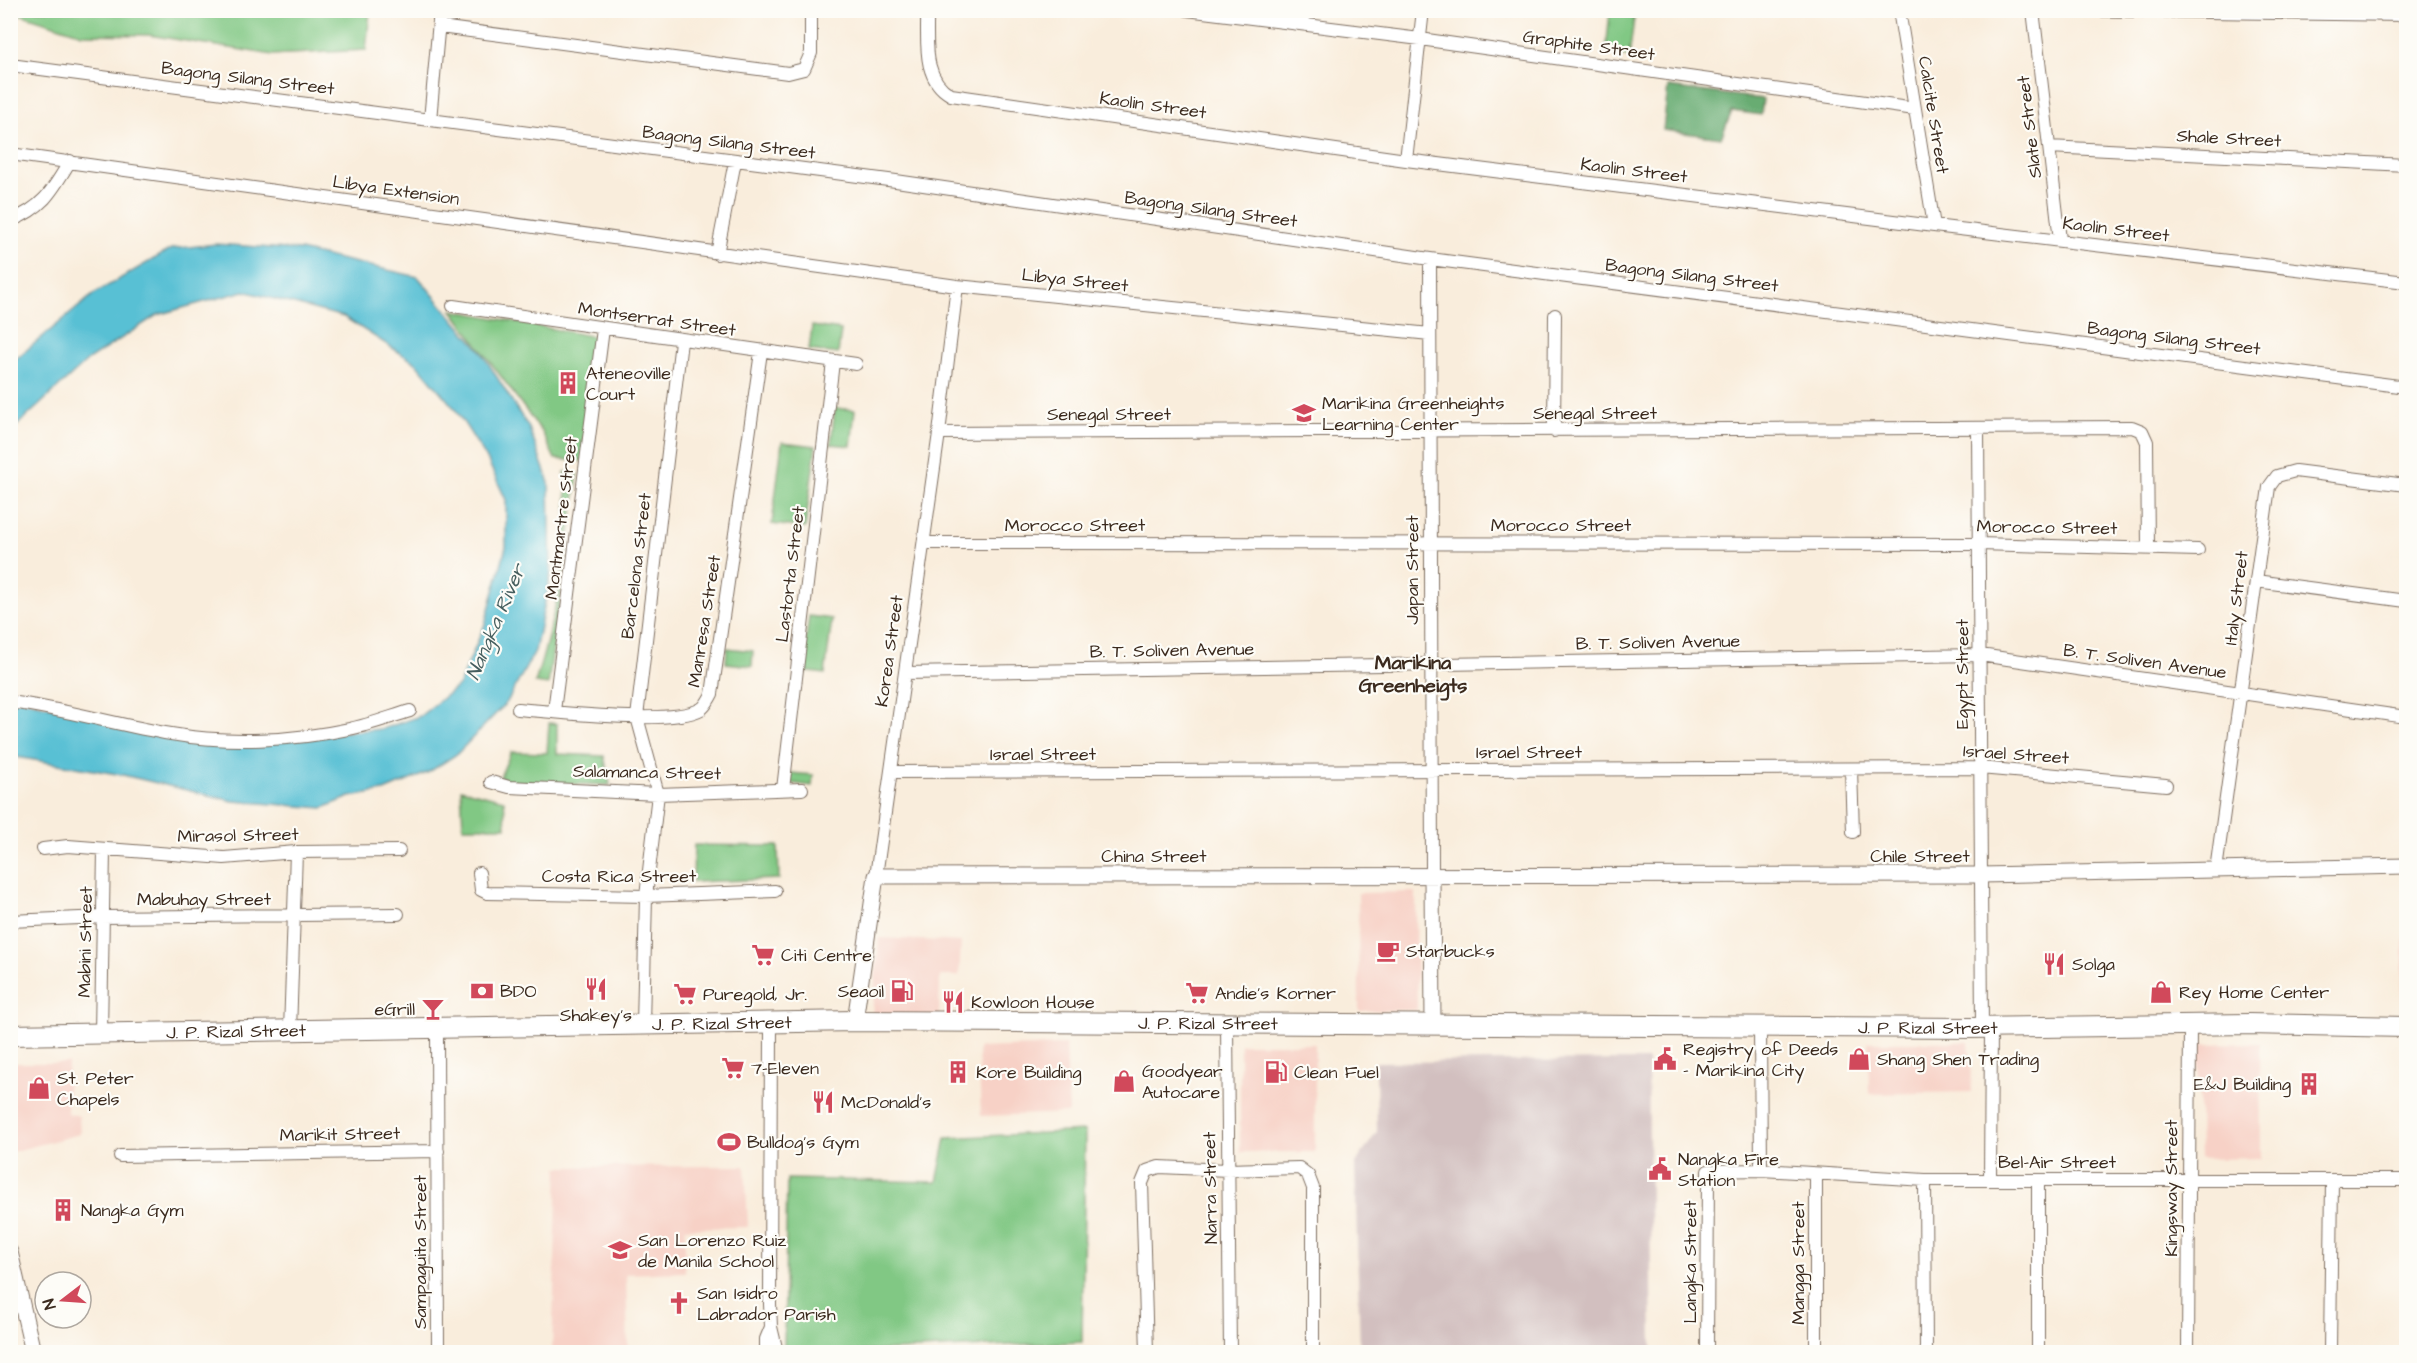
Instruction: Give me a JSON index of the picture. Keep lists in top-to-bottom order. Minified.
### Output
{"streets":{"main road":["J. P. Rizal Street"],"street":["Graphite Street","Bagong Silang Street","Kaolin Street","Calcite Street","Slate Street","Shale Street","Libya Extension","Libya Street","Montserrat Street","Senegal Street","Montmartre Street","Morocco Street","Barcelona Street","Japan Street","Lastorta Street","Italy Street","Manresa Street","B. T. Soliven Avenue","Korea Street","Egypt Street","Israel Street","Salamanca Street","Mirasol Street","China Street","Chile Street","Costa Rica Street","Mabuhay Street","Mabini Street","Marikit Street","Bel-Air Street","Narra Street","Kingsway Street","Sampaguita Street","Langka Street","Mangga Street"]},"crossings":[["Graphite Street","Calcite Street"],["Bagong Silang Street","Japan Street"],["Kaolin Street","Calcite Street"],["Kaolin Street","Slate Street"],["Slate Street","Shale Street"],["Libya Extension","Libya Street"],["Libya Street","Japan Street"],["Libya Street","Korea Street"],["Montserrat Street","Montmartre Street"],["Montserrat Street","Barcelona Street"],["Montserrat Street","Lastorta Street"],["Montserrat Street","Manresa Street"],["Senegal Street","Morocco Street"],["Senegal Street","Japan Street"],["Senegal Street","Korea Street"],["Senegal Street","Egypt Street"],["Montmartre Street","Manresa Street"],["Morocco Street","Japan Street"],["Morocco Street","Korea Street"],["Morocco Street","Egypt Street"],["Barcelona Street","Manresa Street"],["Barcelona Street","Salamanca Street"],["Japan Street","B. T. Soliven Avenue"],["Japan Street","Israel Street"],["Japan Street","China Street"],["Japan Street","Chile Street"],["Japan Street","J. P. Rizal Street"],["Lastorta Street","Salamanca Street"],["Italy Street","B. T. Soliven Avenue"],["Italy Street","Chile Street"],["B. T. Soliven Avenue","Korea Street"],["B. T. Soliven Avenue","Egypt Street"],["Korea Street","Israel Street"],["Korea Street","China Street"],["Korea Street","J. P. Rizal Street"],["Egypt Street","Israel Street"],["Egypt Street","Chile Street"],["Egypt Street","J. P. Rizal Street"],["Egypt Street","Bel-Air Street"],["Mirasol Street","Mabini Street"],["China Street","Chile Street"],["Mabuhay Street","Mabini Street"],["Mabini Street","J. P. Rizal Street"],["J. P. Rizal Street","Narra Street"],["J. P. Rizal Street","Kingsway Street"],["Marikit Street","Sampaguita Street"],["Bel-Air Street","Kingsway Street"],["Bel-Air Street","Langka Street"],["Bel-Air Street","Mangga Street"]],"districts":["Marikina Greenheigts"],"water":["Nangka River"],"places":{"building":["Ateneoville Court","Kore Building","E&J Building","Nangka Gym"],"school or university":["Marikina Greenheights Learning Center","San Lorenzo Ruiz de Manila School"],"cafe":["Starbucks"],"supermarket":["Citi Centre","Andie's Korner","Puregold, Jr.","7-Eleven"],"restaurant":["Solga","Shakey's","Kowloon House","McDonald's"],"bank":["BDO"],"fuel station":["Seaoil","Clean Fuel"],"shop":["Rey Home Center","Shang Shen Trading","Goodyear Autocare","St. Peter Chapels"],"bar":["eGrill"],"public building":["Registry of Deeds - Marikina City","Nangka Fire Station"],"sports":["Bulldog's Gym"],"church":["San Isidro Labrador Parish"]},"north":"left"}
